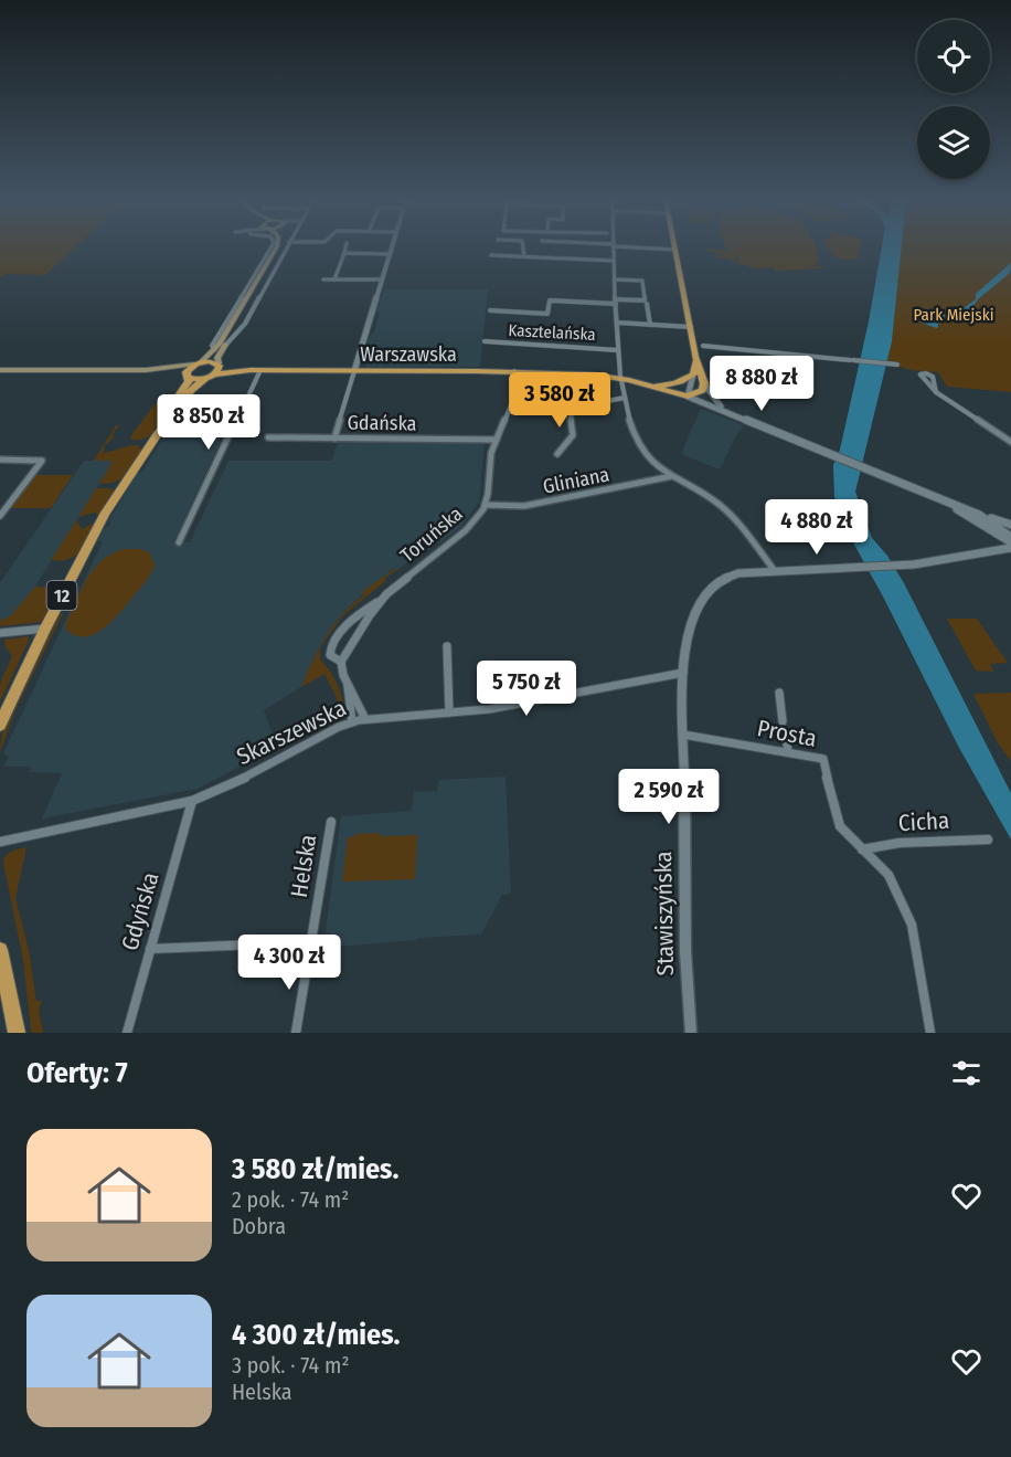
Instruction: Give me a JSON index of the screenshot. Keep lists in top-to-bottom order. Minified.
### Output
{"streets":{"main road":["Warszawska","12"],"street":["Kasztelańska","Gdańska","Gliniana","Toruńska","Skarszewska","Prosta","Cicha","Helska","Gdyńska","Stawiszyńska"]},"crossings":[["Warszawska","Toruńska"],["Warszawska","12"],["Gdańska","Toruńska"],["Gliniana","Toruńska"],["Skarszewska","Gdyńska"],["Skarszewska","Stawiszyńska"],["Prosta","Cicha"],["Prosta","Stawiszyńska"]],"parks":["Park Miejski"],"page":{"price":["8 880 zł","3 580 zł","8 850 zł","4 880 zł","5 750 zł","2 590 zł","4 300 zł"],"heading":"Oferty: 7","list":[{"name":"3 580 zł/mies.","note":"2 pok. · 74 m² · Dobra"},{"name":"4 300 zł/mies.","note":"3 pok. · 74 m² · Helska"}]}}
